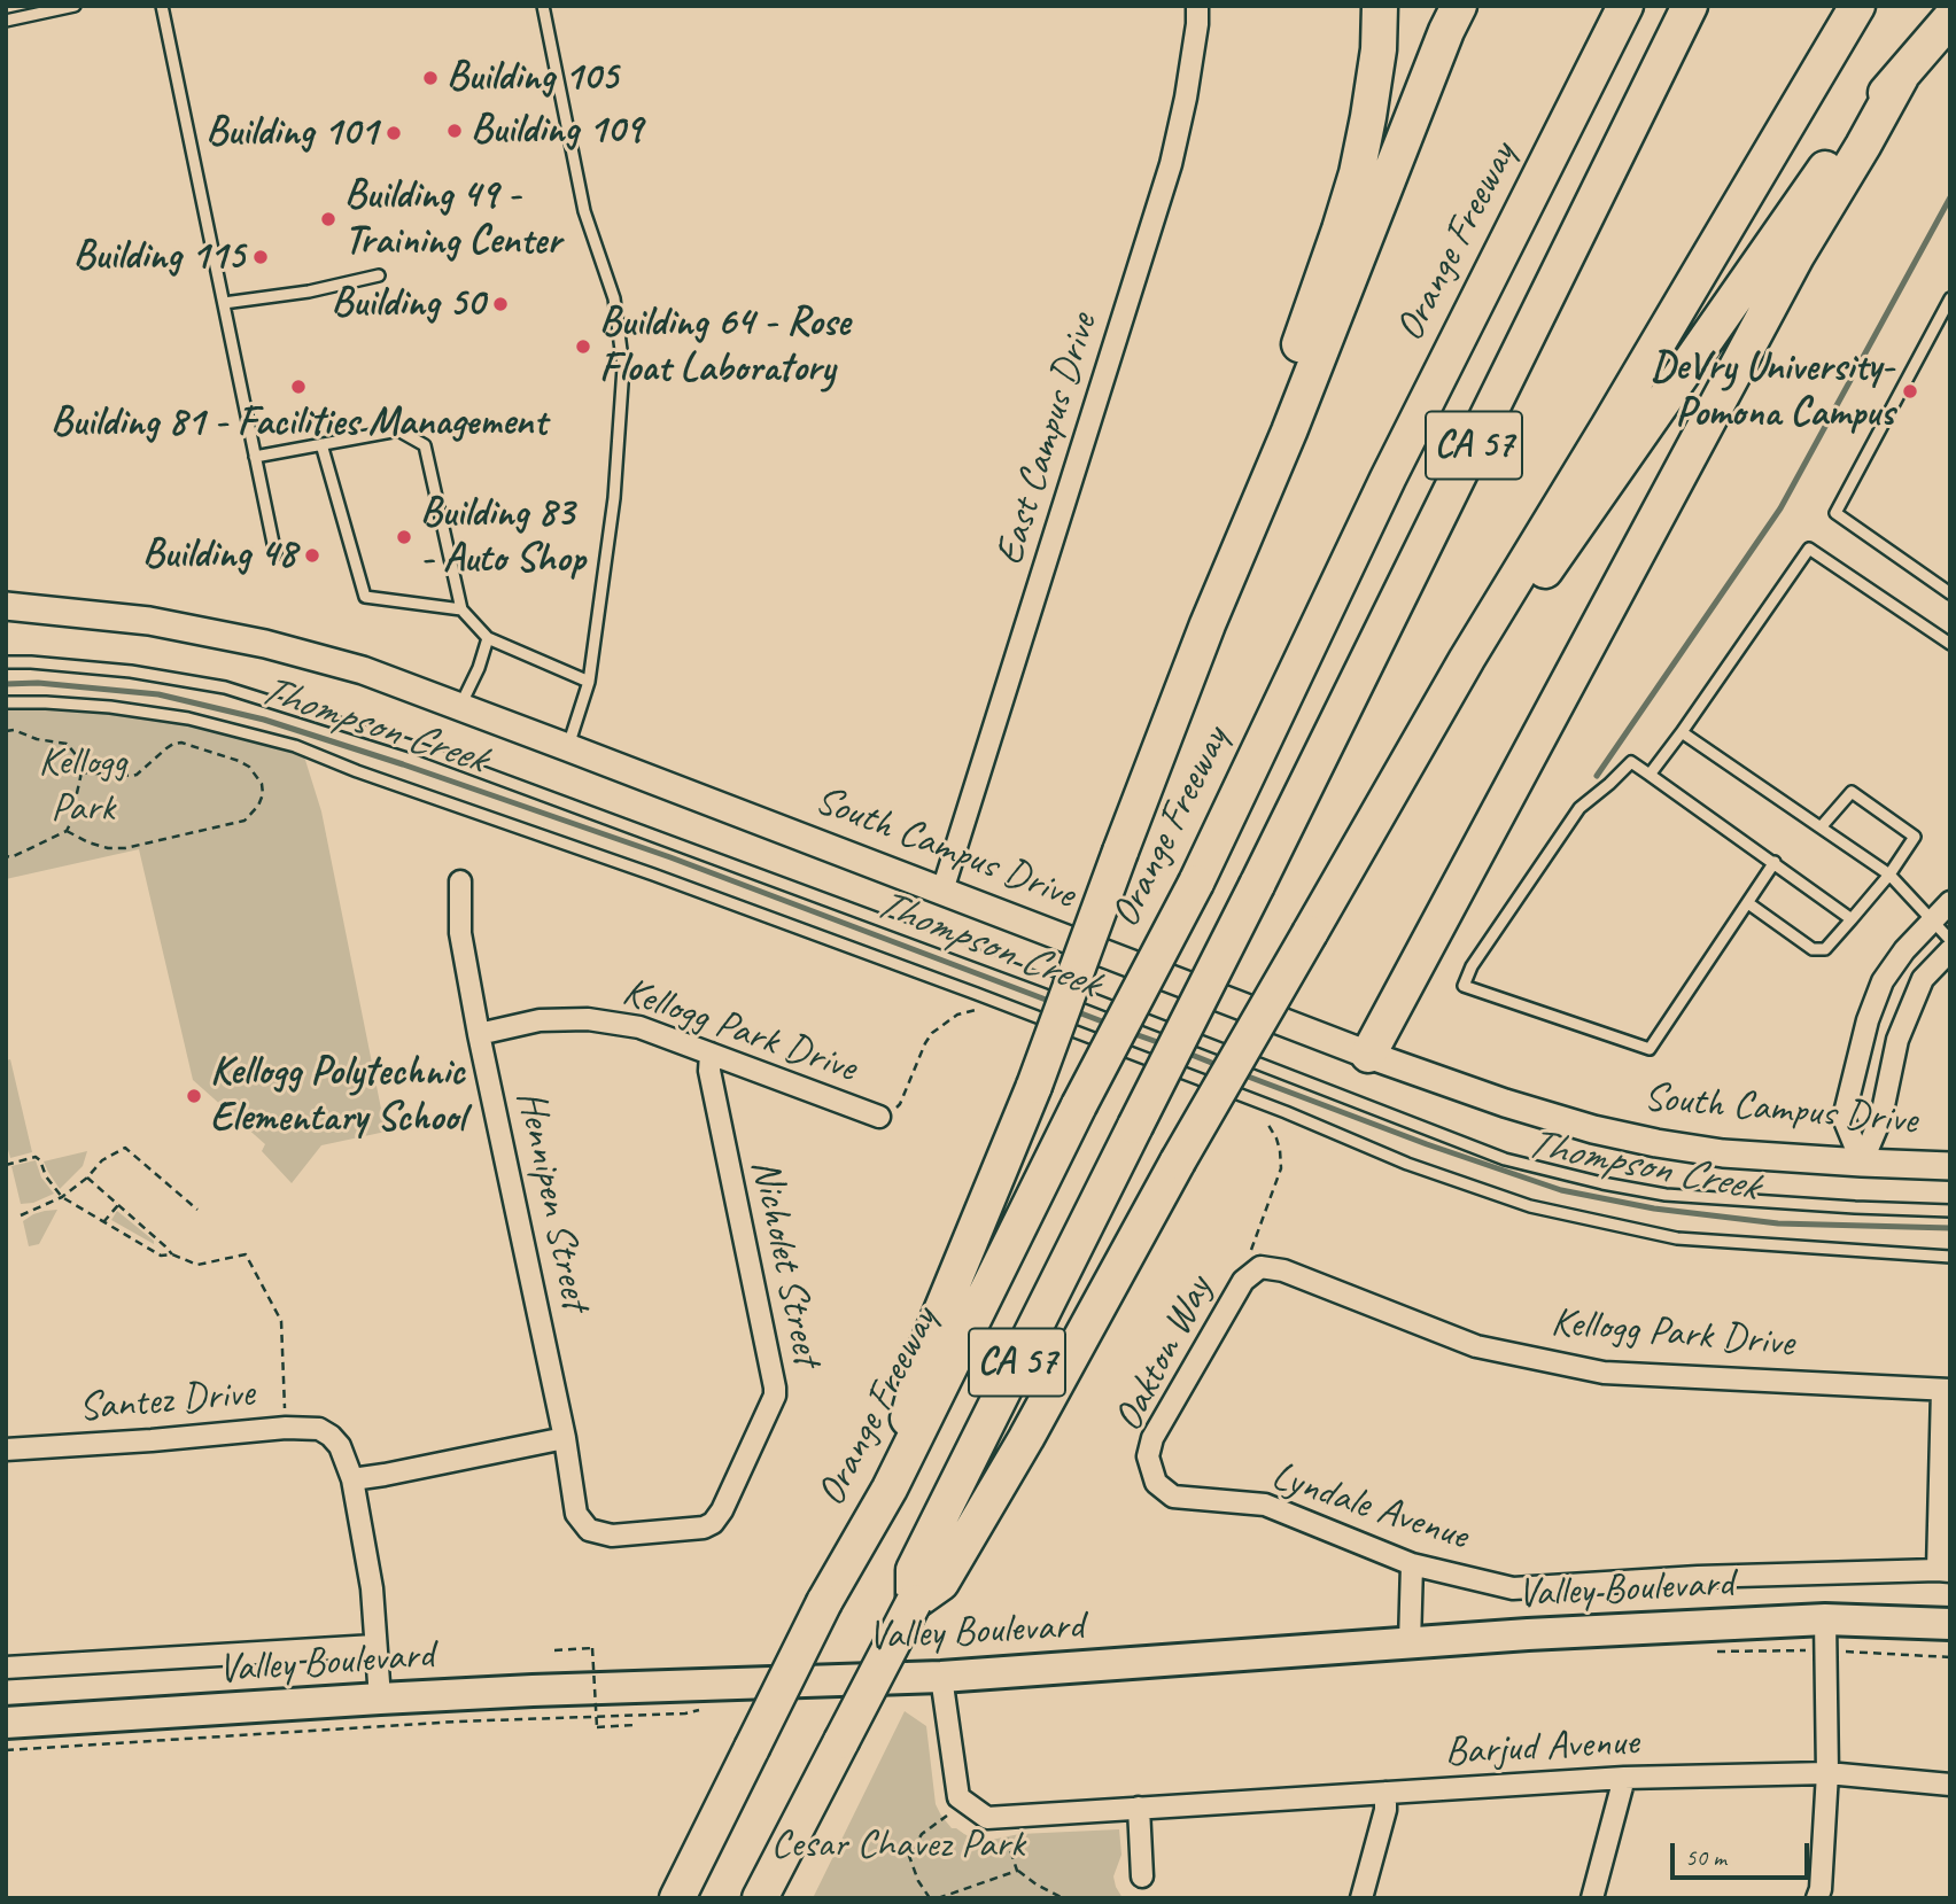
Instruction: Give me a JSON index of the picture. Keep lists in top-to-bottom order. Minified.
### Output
{"streets":{"highway":["Orange Freeway","CA 57"],"main road":["Valley Boulevard"],"street":["East Campus Drive","South Campus Drive","Kellogg Park Drive","Hennipen Street","Nicholet Street","Oakton Way","Santez Drive","Lyndale Avenue","Barjud Avenue"]},"crossings":[["East Campus Drive","South Campus Drive"],["Kellogg Park Drive","Hennipen Street"],["Kellogg Park Drive","Nicholet Street"],["Kellogg Park Drive","Oakton Way"],["Hennipen Street","Nicholet Street"],["Oakton Way","Lyndale Avenue"],["Valley Boulevard","Barjud Avenue"]],"water":["Thompson Creek"],"parks":["Kellogg Park","Cesar Chavez Park"],"places":["Building 105","Building 109","Building 101","Building 49 - Training Center","Building 115","Building 50","Building 64 - Rose Float Laboratory","Building 81 - Facilities Management","DeVry University- Pomona Campus","Building 83 - Auto Shop","Building 48","Kellogg Polytechnic Elementary School"],"scale_bar":"50 m"}
